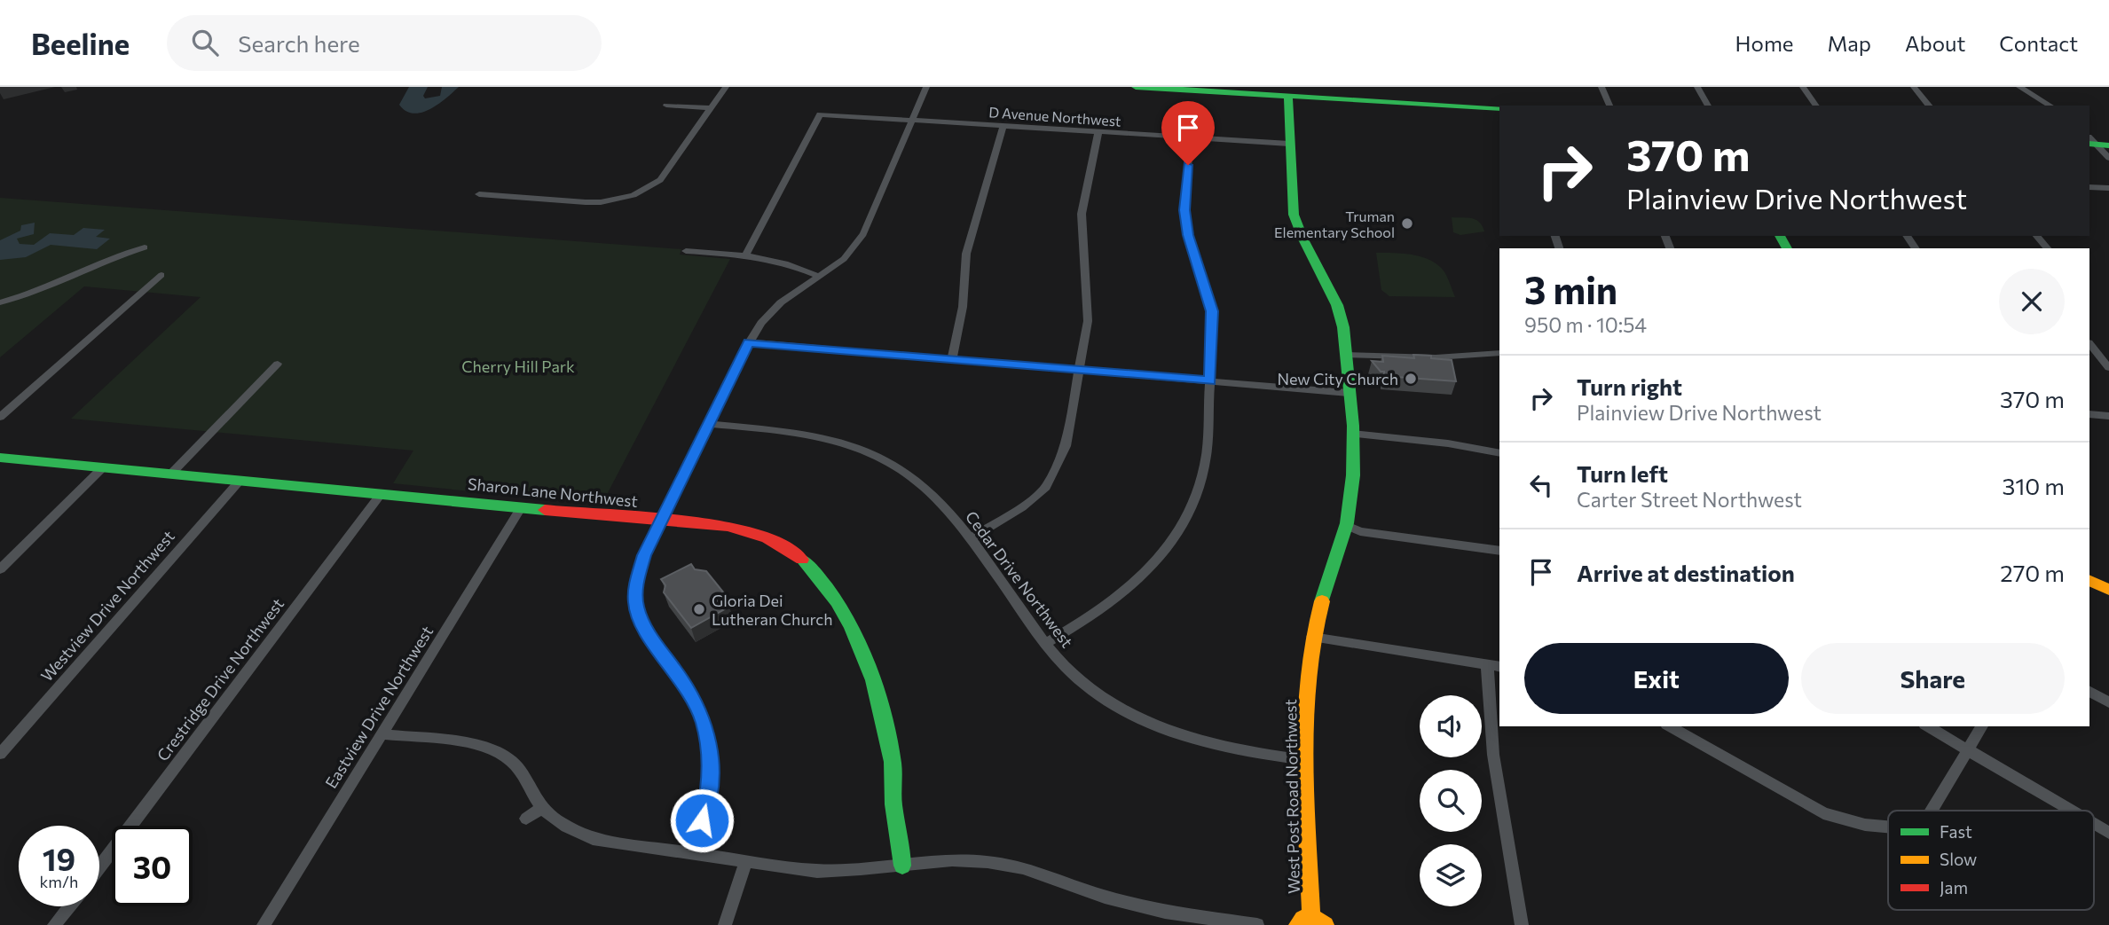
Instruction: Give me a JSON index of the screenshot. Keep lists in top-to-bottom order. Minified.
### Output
{"streets":{"street":["D Avenue Northwest","Sharon Lane Northwest","Cedar Drive Northwest","Westview Drive Northwest","Crestridge Drive Northwest","Eastview Drive Northwest","West Post Road Northwest"]},"crossings":[["D Avenue Northwest","West Post Road Northwest"],["Sharon Lane Northwest","Westview Drive Northwest"],["Sharon Lane Northwest","Crestridge Drive Northwest"],["Sharon Lane Northwest","Eastview Drive Northwest"],["Cedar Drive Northwest","West Post Road Northwest"]],"parks":["Cherry Hill Park"],"places":["Truman Elementary School","New City Church","Gloria Dei Lutheran Church"],"legend":["Fast","Slow","Jam"],"page":{"header":"Beeline","search":"Search here","nav":["Home","Map","About","Contact"],"turn":["370 m","Plainview Drive Northwest"],"heading":["3 min","950 m · 10:54"],"list":[{"name":"Turn right","note":"Plainview Drive Northwest","value":"370 m"},{"name":"Turn left","note":"Carter Street Northwest","value":"310 m"},{"name":"Arrive at destination","value":"270 m"}],"buttons":["Exit","Share"],"speed":"19 km/h","limit":"30"}}
